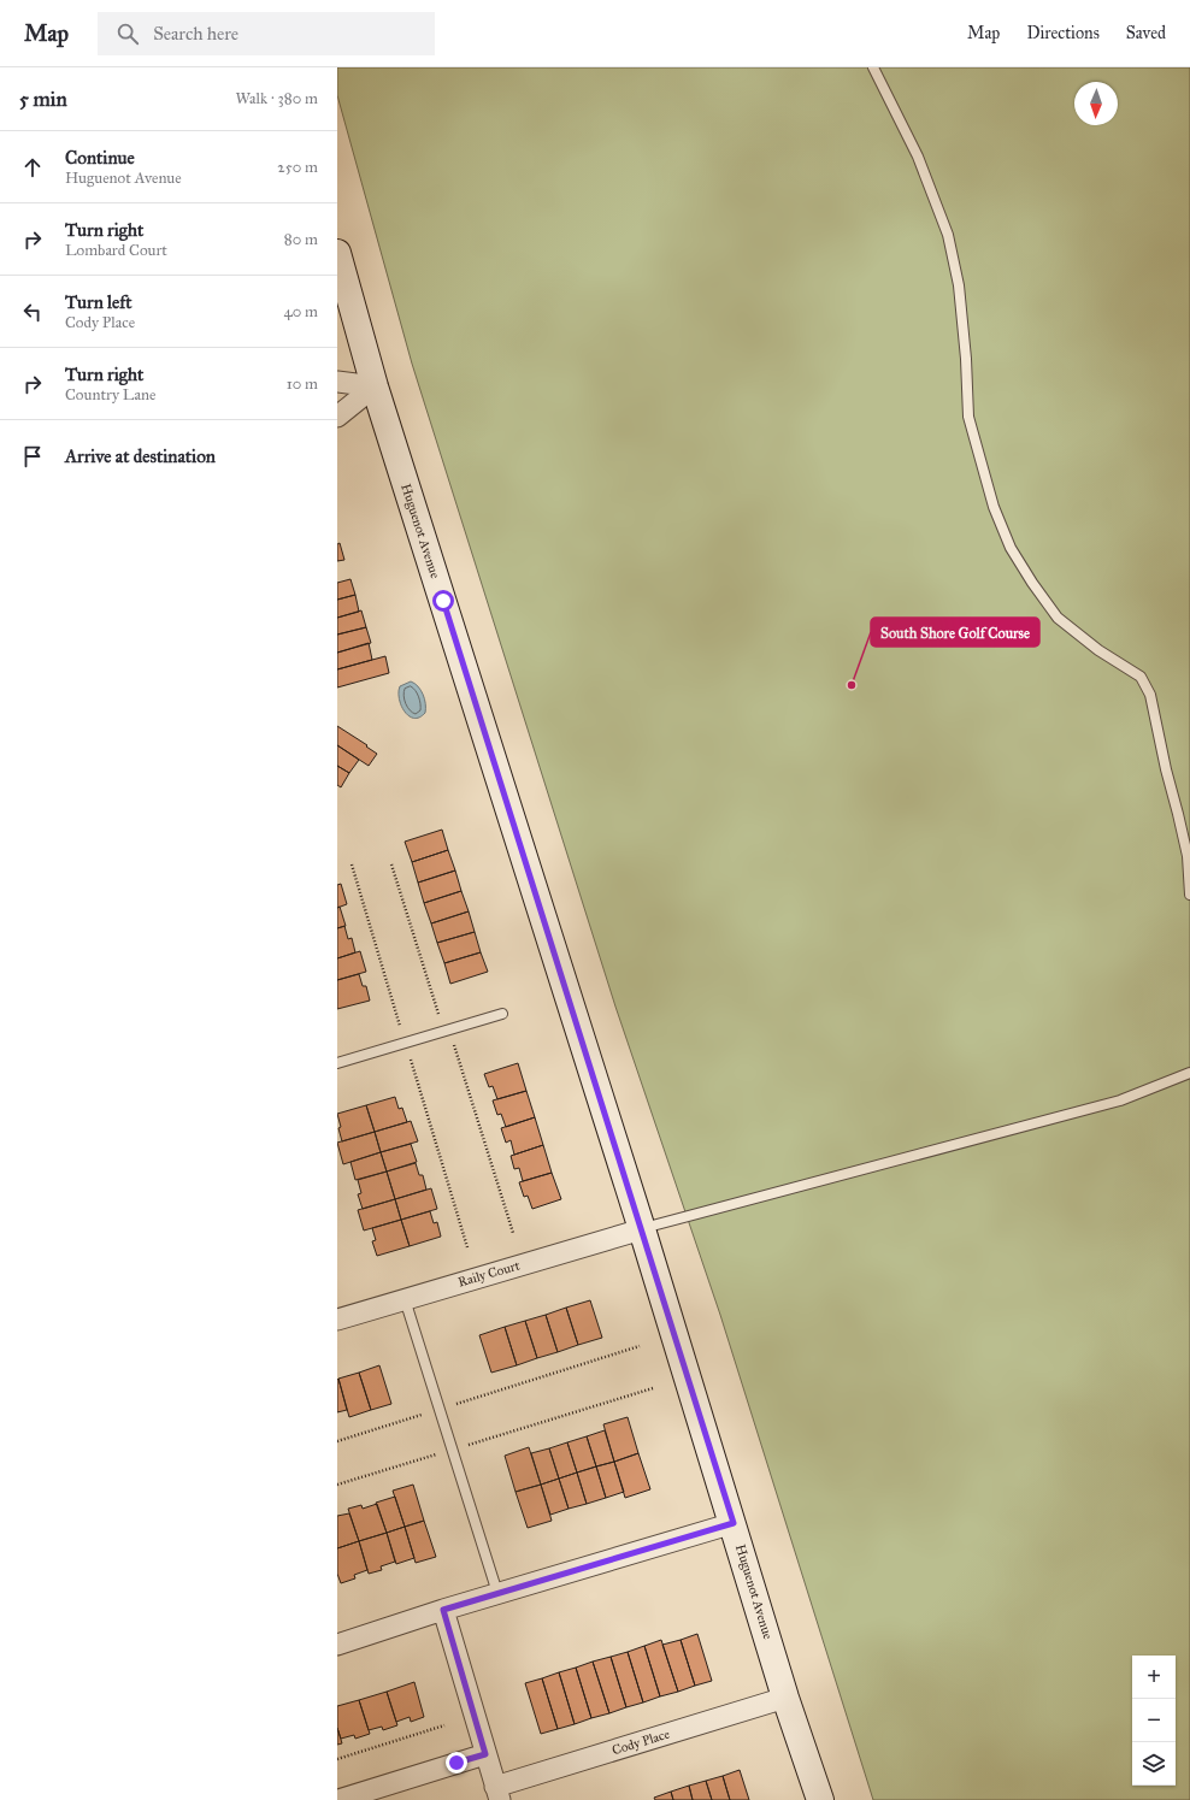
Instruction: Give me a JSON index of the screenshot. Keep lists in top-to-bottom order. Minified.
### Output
{"streets":{"street":["Huguenot Avenue","Raily Court","Cody Place"]},"crossings":[["Huguenot Avenue","Raily Court"],["Huguenot Avenue","Cody Place"]],"places":["South Shore Golf Course"],"north":"bottom","page":{"header":"Map","search":"Search here","nav":["Map","Directions","Saved"],"heading":["5 min","Walk · 380 m"],"list":[["Continue","Huguenot Avenue","250 m"],["Turn right","Lombard Court","80 m"],["Turn left","Cody Place","40 m"],["Turn right","Country Lane","10 m"],"Arrive at destination"],"map_buttons":["+","−"]}}
